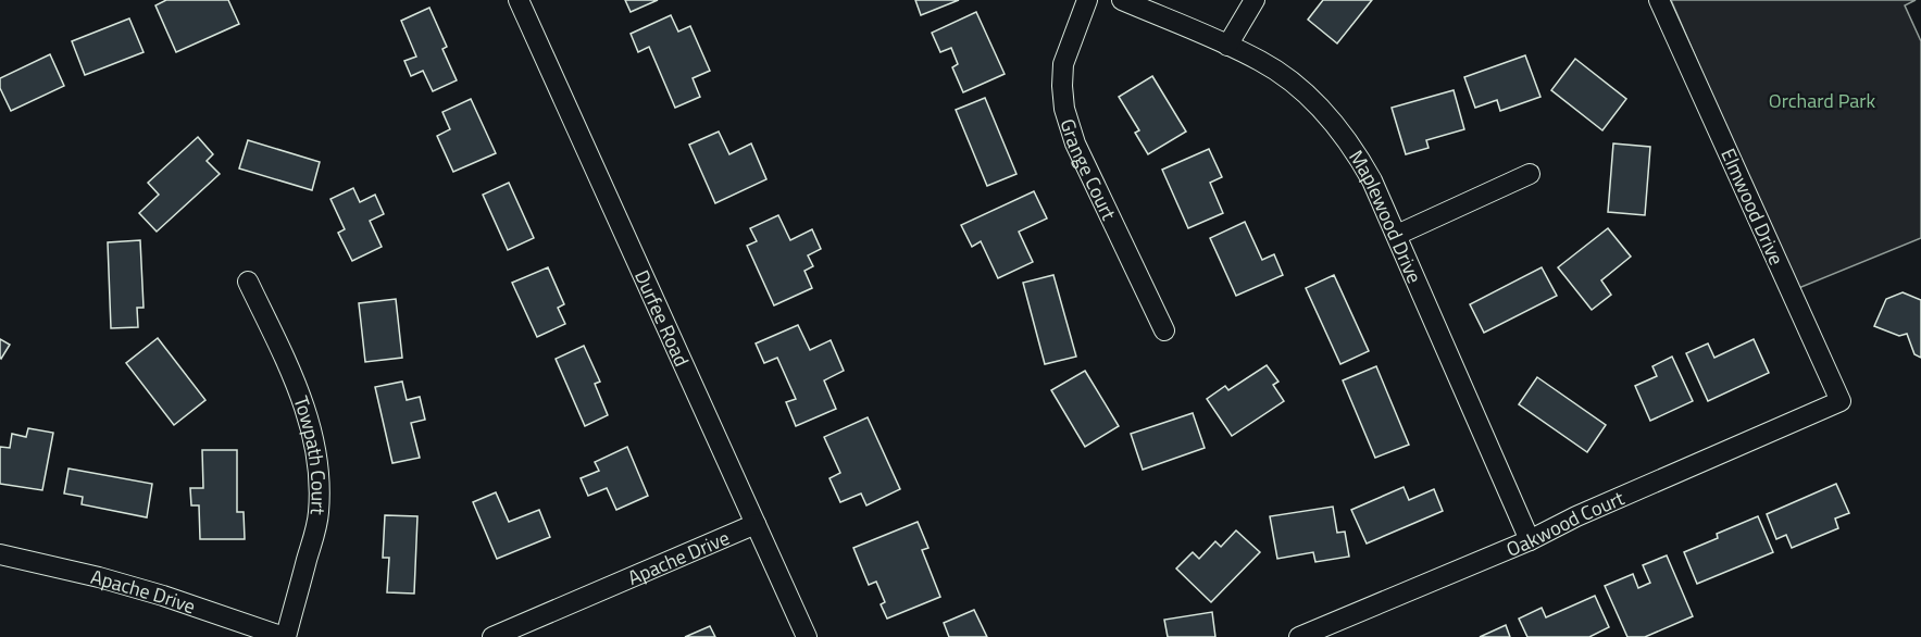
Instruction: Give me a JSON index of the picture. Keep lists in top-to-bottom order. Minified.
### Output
{"streets":{"street":["Grange Court","Elmwood Drive","Maplewood Drive","Durfee Road","Towpath Court","Oakwood Court","Apache Drive"]},"crossings":[["Elmwood Drive","Oakwood Court"],["Maplewood Drive","Oakwood Court"],["Durfee Road","Apache Drive"],["Towpath Court","Apache Drive"]],"parks":["Orchard Park"]}
